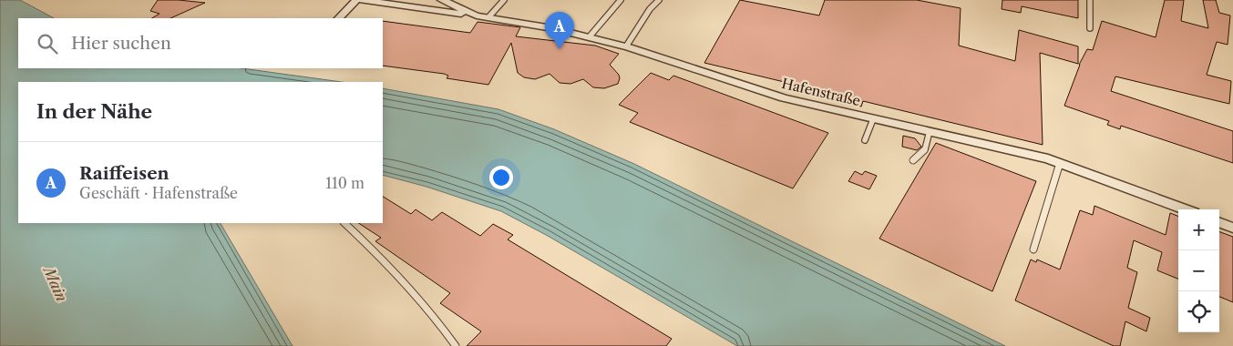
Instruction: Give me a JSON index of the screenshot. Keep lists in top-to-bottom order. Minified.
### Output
{"streets":{"street":["Hafenstraße"]},"water":["Main"],"page":{"pins":"A","search":"Hier suchen","heading":"In der Nähe","list":[{"mark":"A","name":"Raiffeisen","note":"Geschäft · Hafenstraße","value":"110 m"}],"map_buttons":["+","−"]}}
